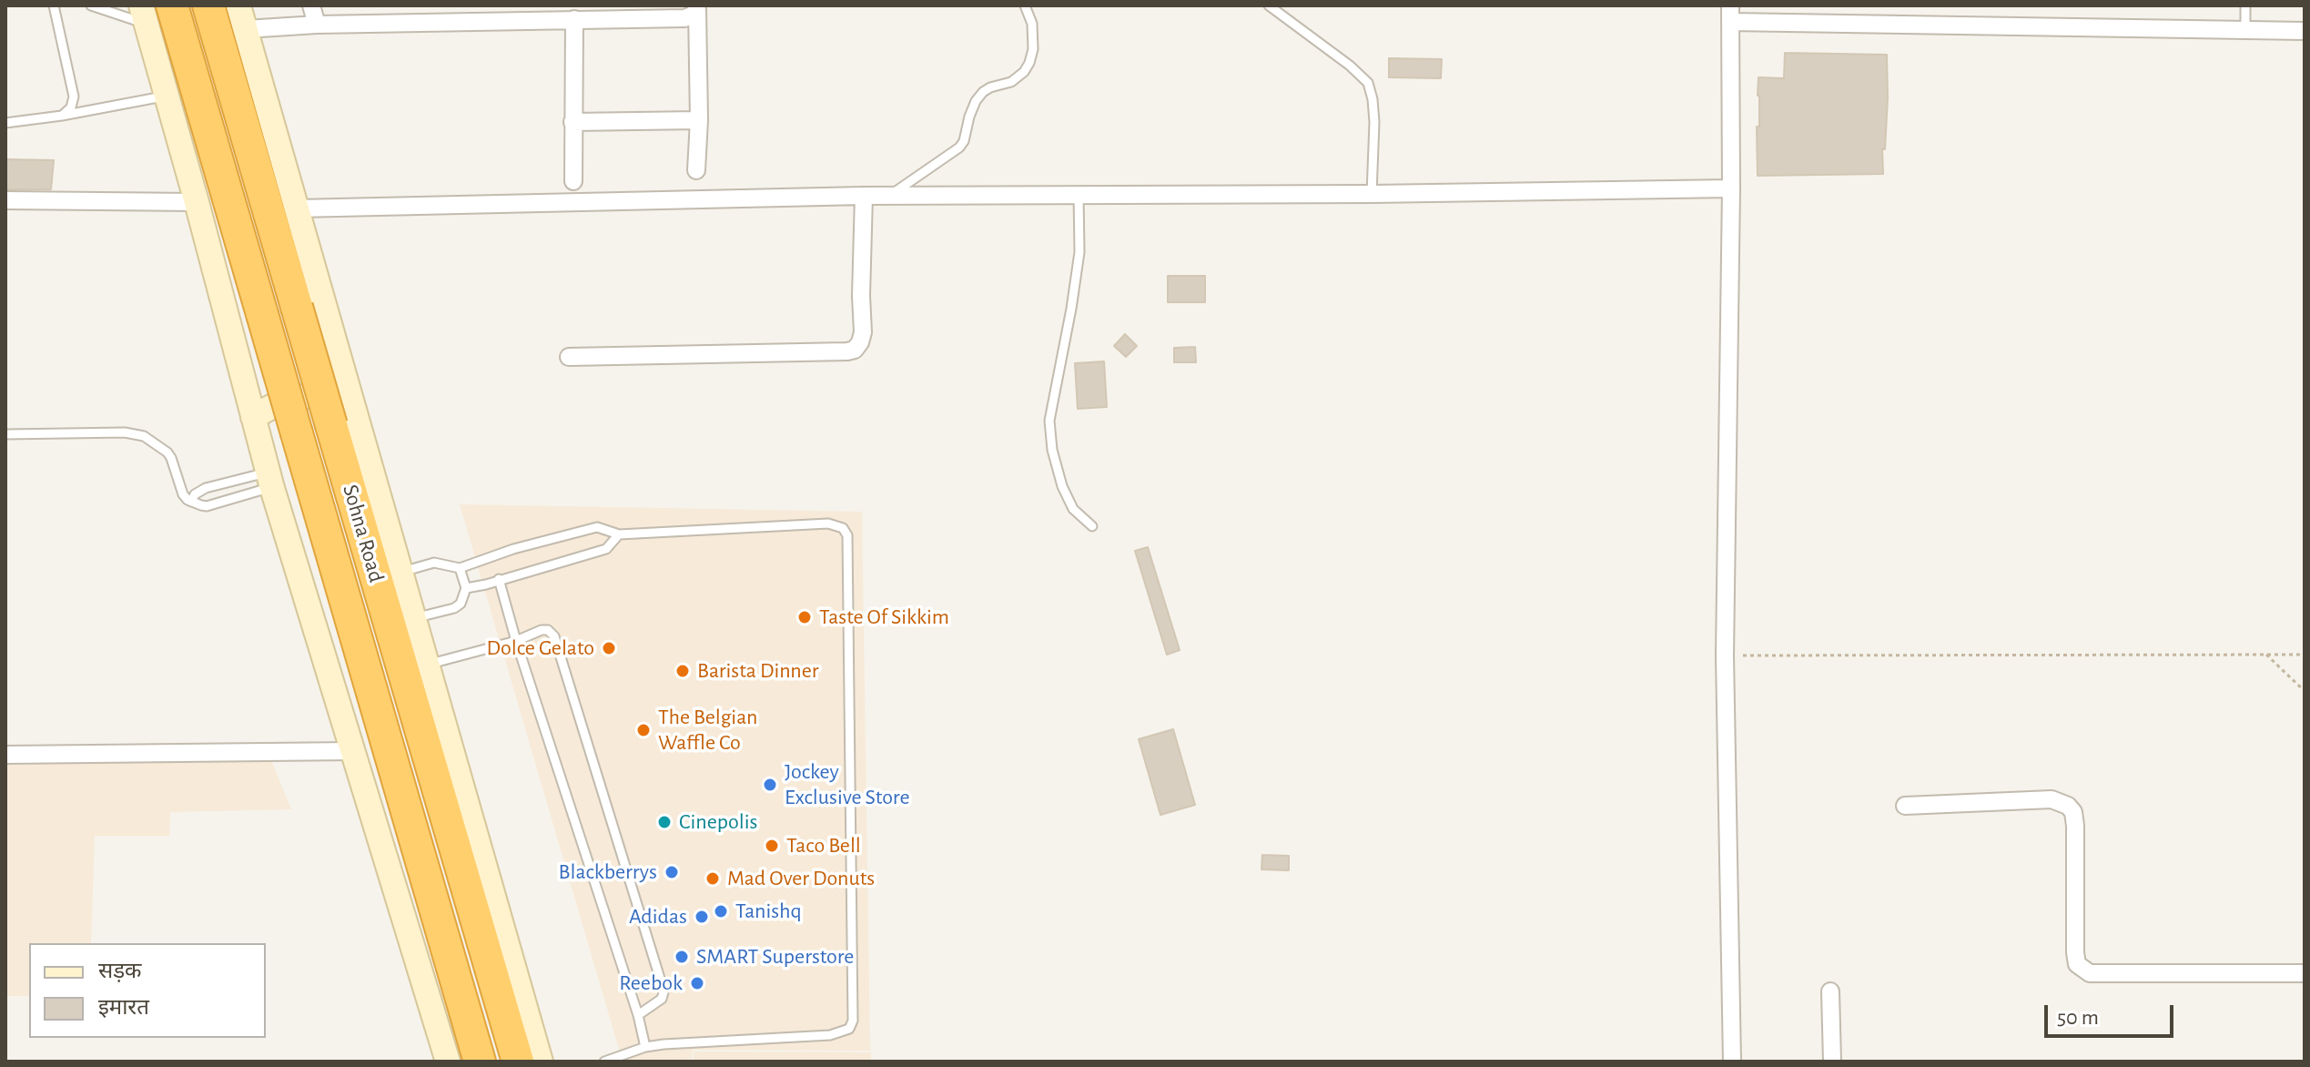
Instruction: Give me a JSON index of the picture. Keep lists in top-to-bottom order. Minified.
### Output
{"streets":{"highway":["Sohna Road"]},"places":["Taste Of Sikkim","Dolce Gelato","Barista Dinner","The Belgian Waffle Co","Jockey Exclusive Store","Cinepolis","Taco Bell","Blackberrys","Mad Over Donuts","Tanishq","Adidas","SMART Superstore","Reebok"],"legend":["सड़क","इमारत"],"scale_bar":"50 m"}
